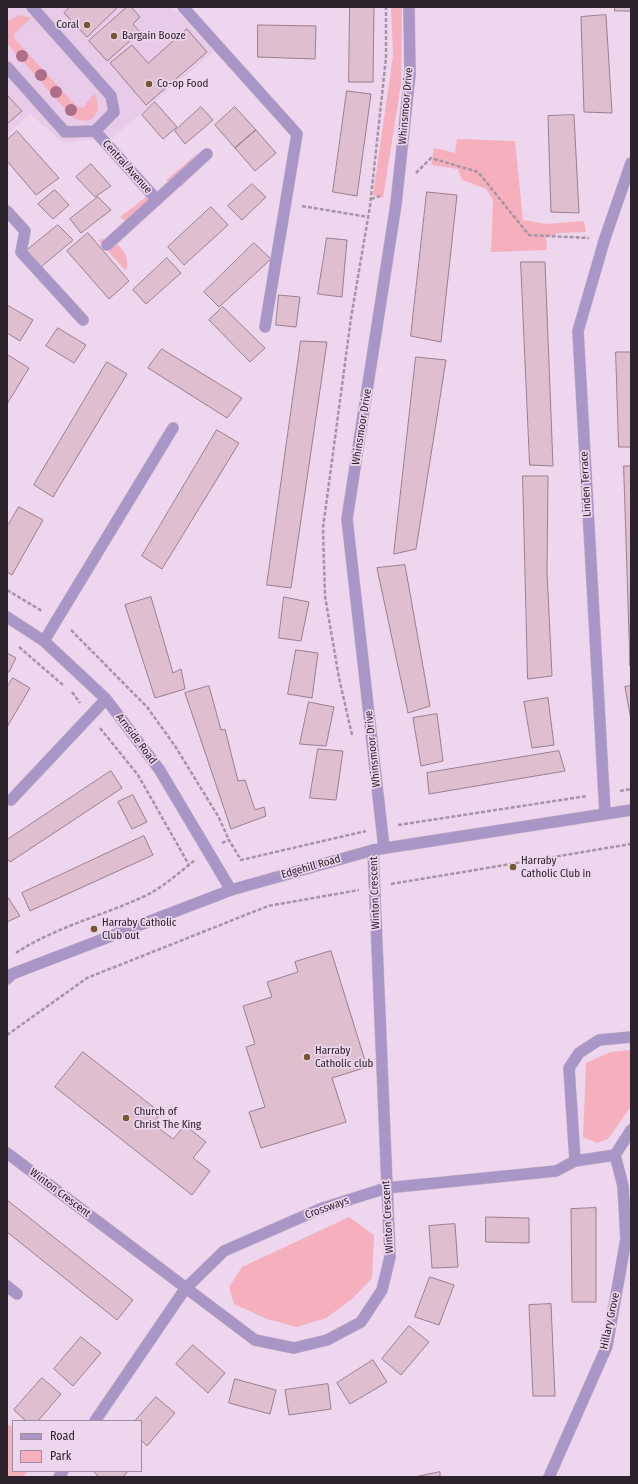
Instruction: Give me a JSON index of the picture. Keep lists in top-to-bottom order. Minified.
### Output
{"streets":{"street":["Whinsmoor Drive","Central Avenue","Linden Terrace","Arnside Road","Edgehill Road","Winton Crescent","Crossways","Hillary Grove"]},"crossings":[["Whinsmoor Drive","Edgehill Road"],["Linden Terrace","Edgehill Road"],["Arnside Road","Edgehill Road"],["Edgehill Road","Winton Crescent"],["Winton Crescent","Crossways"],["Crossways","Hillary Grove"]],"places":["Coral","Bargain Booze","Co-op Food","Harraby Catholic Club in","Harraby Catholic Club out","Harraby Catholic club","Church of Christ The King"],"legend":["Road","Park"]}
